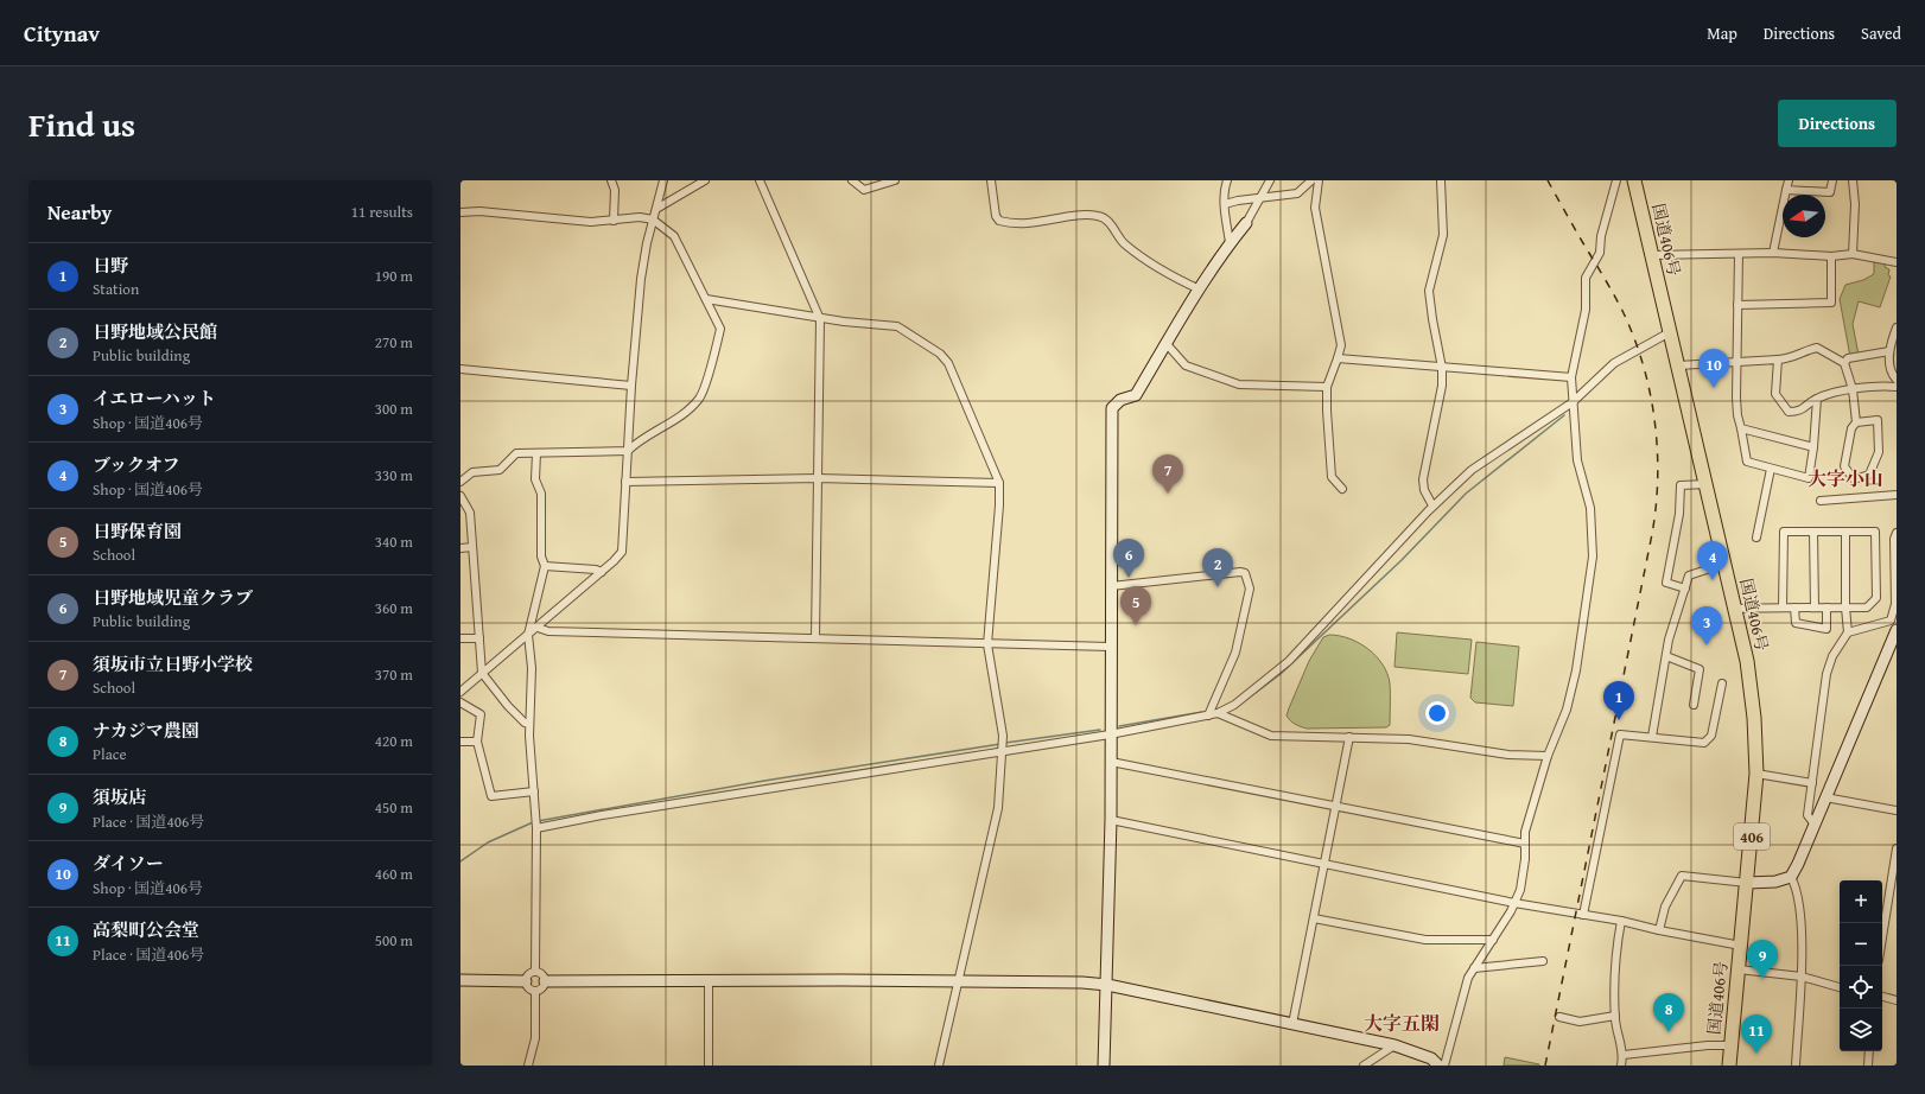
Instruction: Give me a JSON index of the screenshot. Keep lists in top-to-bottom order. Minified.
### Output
{"streets":{"highway":["国道406号","406"]},"districts":["大字小山","大字五閑"],"north":"left","page":{"header":"Citynav","nav":["Map","Directions","Saved"],"title":"Find us","buttons":"Directions","heading":["Nearby","11 results"],"list":[{"mark":"1","name":"日野","note":"Station","value":"190 m"},{"mark":"2","name":"日野地域公民館","note":"Public building","value":"270 m"},{"mark":"3","name":"イエローハット","note":"Shop · 国道406号","value":"300 m"},{"mark":"4","name":"ブックオフ","note":"Shop · 国道406号","value":"330 m"},{"mark":"5","name":"日野保育園","note":"School","value":"340 m"},{"mark":"6","name":"日野地域児童クラブ","note":"Public building","value":"360 m"},{"mark":"7","name":"須坂市立日野小学校","note":"School","value":"370 m"},{"mark":"8","name":"ナカジマ農園","note":"Place","value":"420 m"},{"mark":"9","name":"須坂店","note":"Place · 国道406号","value":"450 m"},{"mark":"10","name":"ダイソー","note":"Shop · 国道406号","value":"460 m"},{"mark":"11","name":"高梨町公会堂","note":"Place · 国道406号","value":"500 m"}],"pins":["10","7","6","4","2","5","3","1","9","8","11"],"map_buttons":["+","−"]}}
